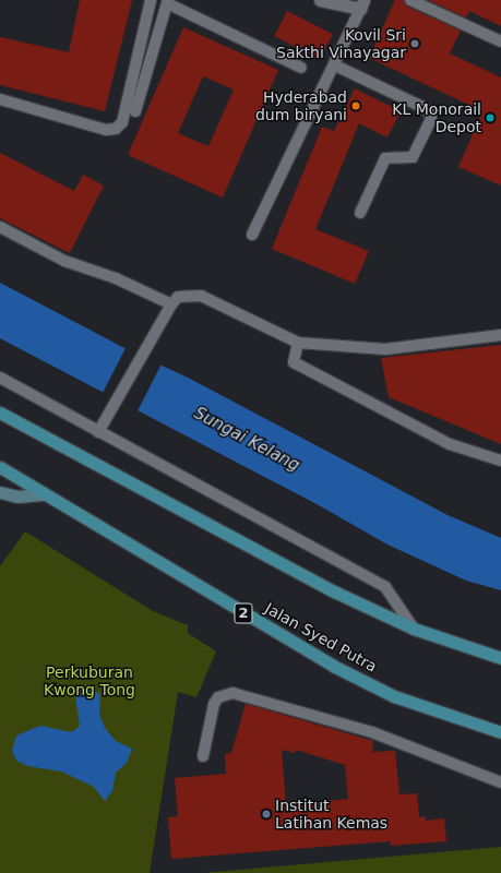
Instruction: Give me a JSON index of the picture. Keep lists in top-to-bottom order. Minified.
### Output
{"streets":{"main road":["2","Jalan Syed Putra"]},"water":["Sungai Kelang"],"parks":["Perkuburan Kwong Tong"],"places":["Kovil Sri Sakthi Vinayagar","Hyderabad dum biryani","KL Monorail Depot","Institut Latihan Kemas"]}
